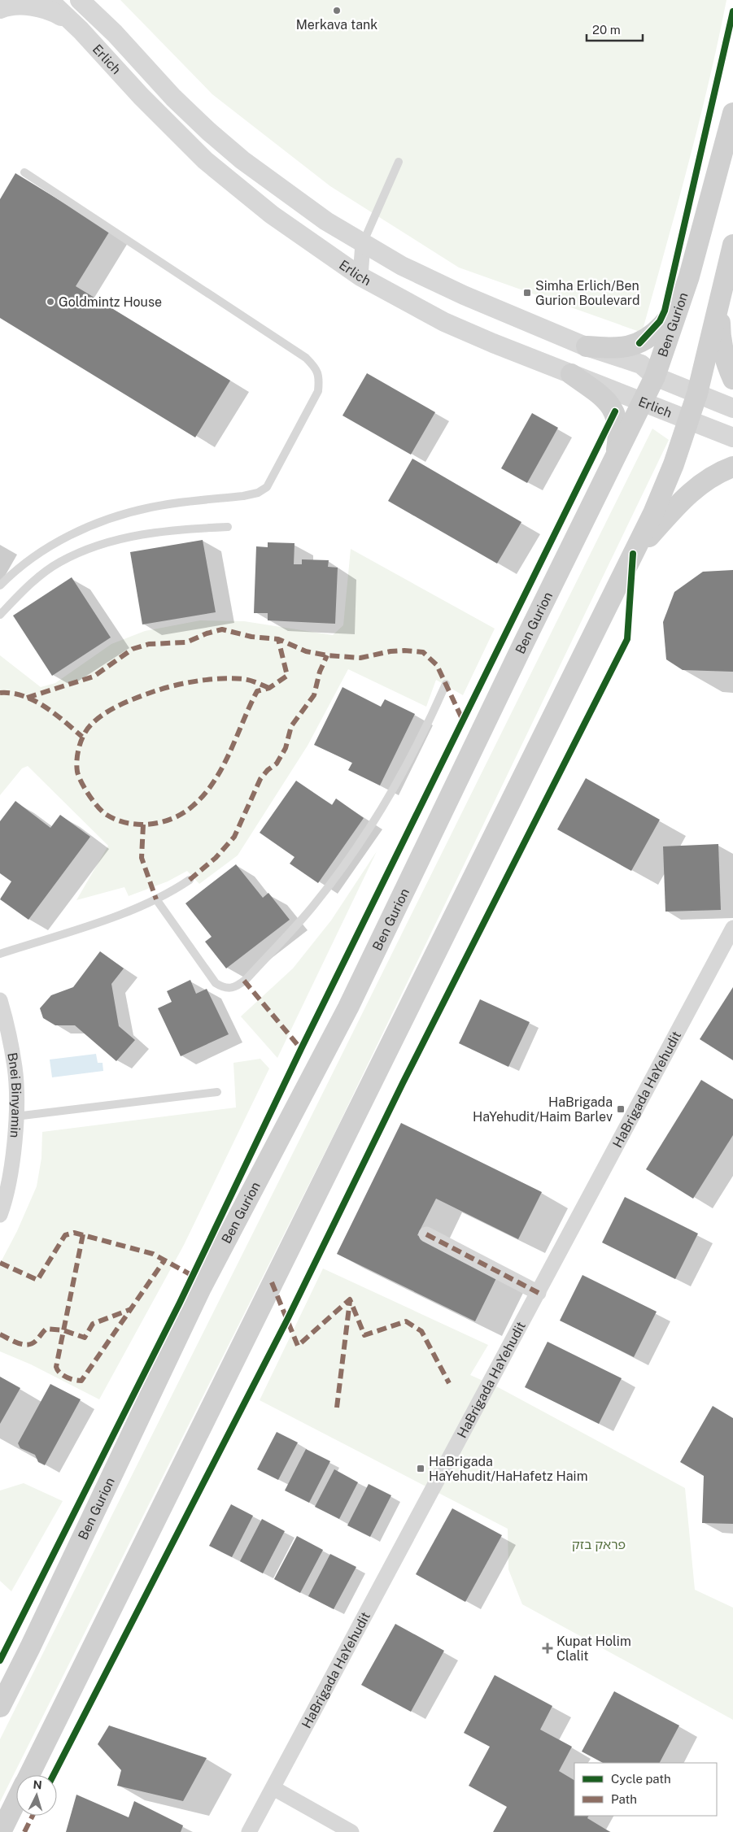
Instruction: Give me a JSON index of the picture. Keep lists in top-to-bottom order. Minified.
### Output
{"streets":{"main road":["Ben Gurion"],"street":["Erlich","HaBrigada HaYehudit","Bnei Binyamin"]},"crossings":[["Erlich","Ben Gurion"]],"parks":["פראק בזק"],"places":{"other":["Merkava tank","Goldmintz House"],"transit":["Simha Erlich/Ben Gurion Boulevard","HaBrigada HaYehudit/Haim Barlev","HaBrigada HaYehudit/HaHafetz Haim"],"health":["Kupat Holim Clalit"]},"legend":["Cycle path","Path"],"scale_bar":"20 m","north":"top"}
